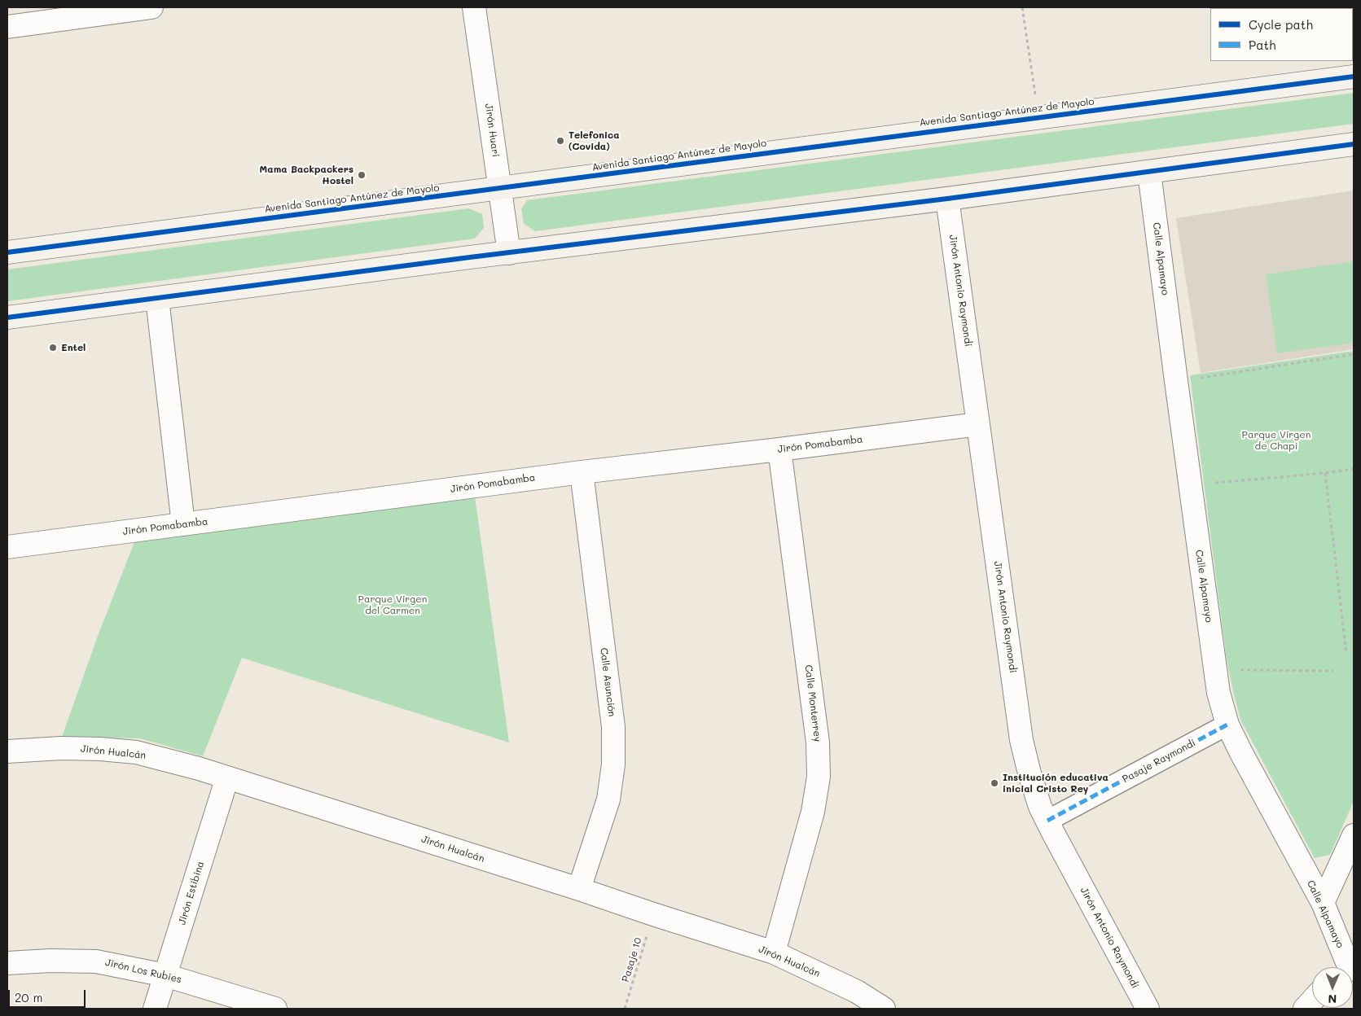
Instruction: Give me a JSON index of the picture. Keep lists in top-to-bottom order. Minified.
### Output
{"streets":{"main road":["Avenida Santiago Antúnez de Mayolo"],"street":["Jirón Huari","Calle Alpamayo","Jirón Antonio Raymondi","Jirón Pomabamba","Calle Asunción","Calle Monterrey","Jirón Hualcán","Pasaje Raymondi","Jirón Estibina","Jirón Los Rubies"],"path":["Pasaje 10"]},"crossings":[["Avenida Santiago Antúnez de Mayolo","Jirón Huari"],["Calle Alpamayo","Pasaje Raymondi"],["Jirón Antonio Raymondi","Jirón Pomabamba"],["Jirón Antonio Raymondi","Pasaje Raymondi"],["Jirón Pomabamba","Calle Asunción"],["Jirón Pomabamba","Calle Monterrey"],["Calle Asunción","Jirón Hualcán"],["Calle Monterrey","Jirón Hualcán"],["Jirón Hualcán","Jirón Estibina"],["Jirón Hualcán","Pasaje 10"],["Jirón Estibina","Jirón Los Rubies"]],"parks":["Parque Virgen de Chapi","Parque Virgen del Carmen"],"places":["Telefonica (Covida)","Mama Backpackers Hostel","Entel","Institución educativa inicial Cristo Rey"],"legend":["Cycle path","Path"],"scale_bar":"20 m","north":"bottom"}
